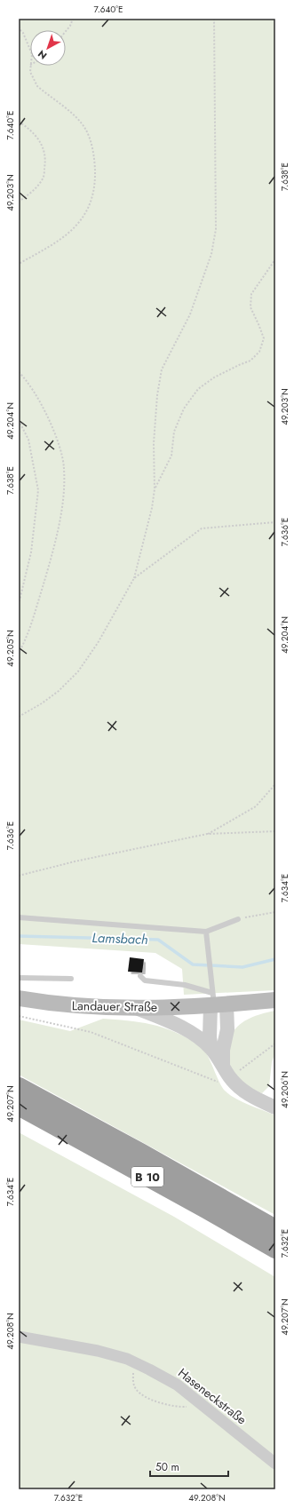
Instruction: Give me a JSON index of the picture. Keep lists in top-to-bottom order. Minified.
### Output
{"streets":{"highway":["B 10"],"main road":["Landauer Straße"],"street":["Haseneckstraße"]},"water":["Lamsbach"],"scale_bar":"50 m","north":"bottom left","coordinates":["7.640°E","7.638°E","49.203°N","49.204°N","7.636°E","49.205°N","7.634°E","49.206°N","49.207°N","7.632°E","49.208°N"]}
